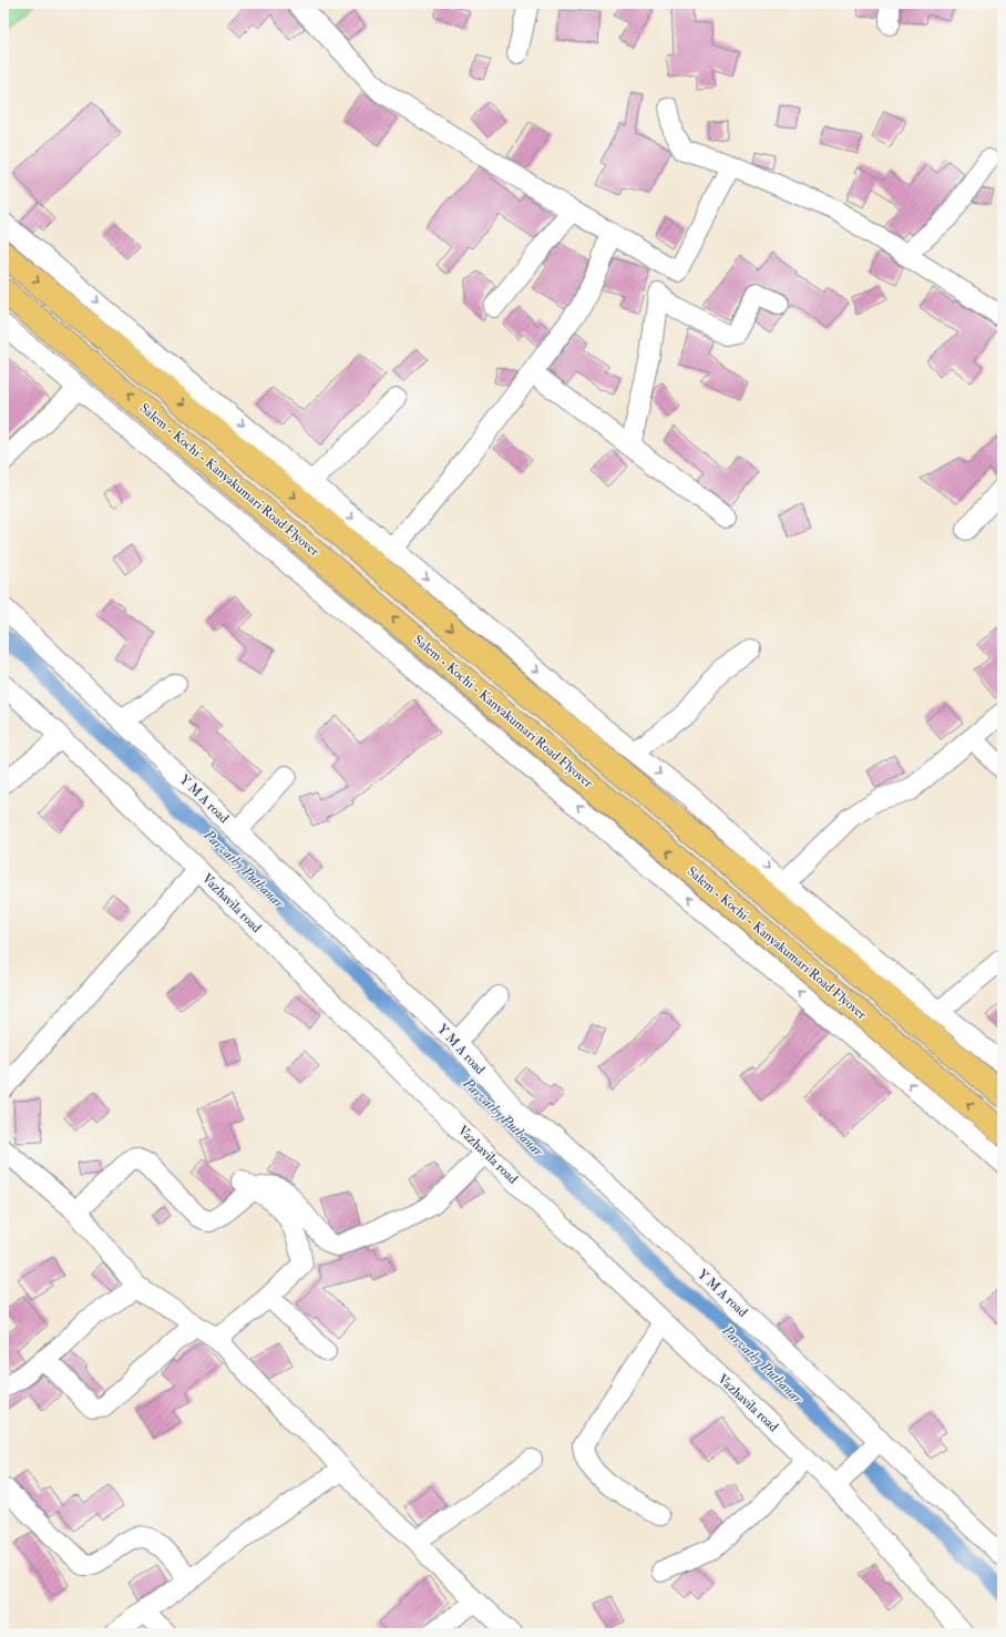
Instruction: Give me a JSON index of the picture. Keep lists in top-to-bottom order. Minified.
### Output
{"streets":{"highway":["Salem - Kochi - Kanyakumari Road Flyover"],"street":["Y M A road","Vazhavila road"]},"water":["Parvathy Puthanar"]}
